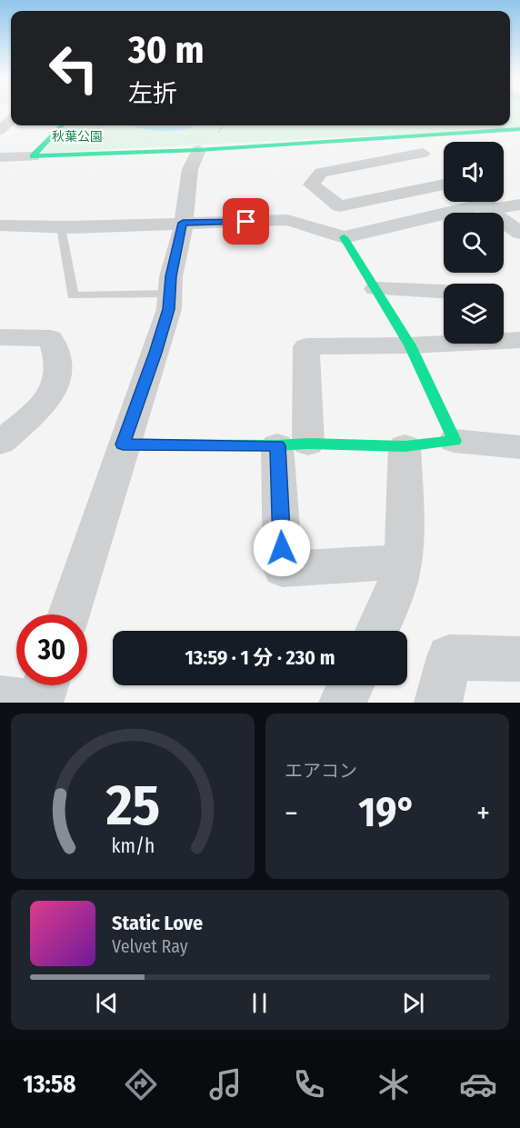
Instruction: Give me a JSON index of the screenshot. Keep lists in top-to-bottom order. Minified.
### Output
{"parks":["秋葉公園"],"page":{"turn":["30 m","左折"],"limit":"30","trip":"13:59 · 1 分 · 230 m","tile":"エアコン","heat":["−","19°","+"],"song":["Static Love","Velvet Ray"],"tabs":"13:58","gauge":["25","km/h"]}}
